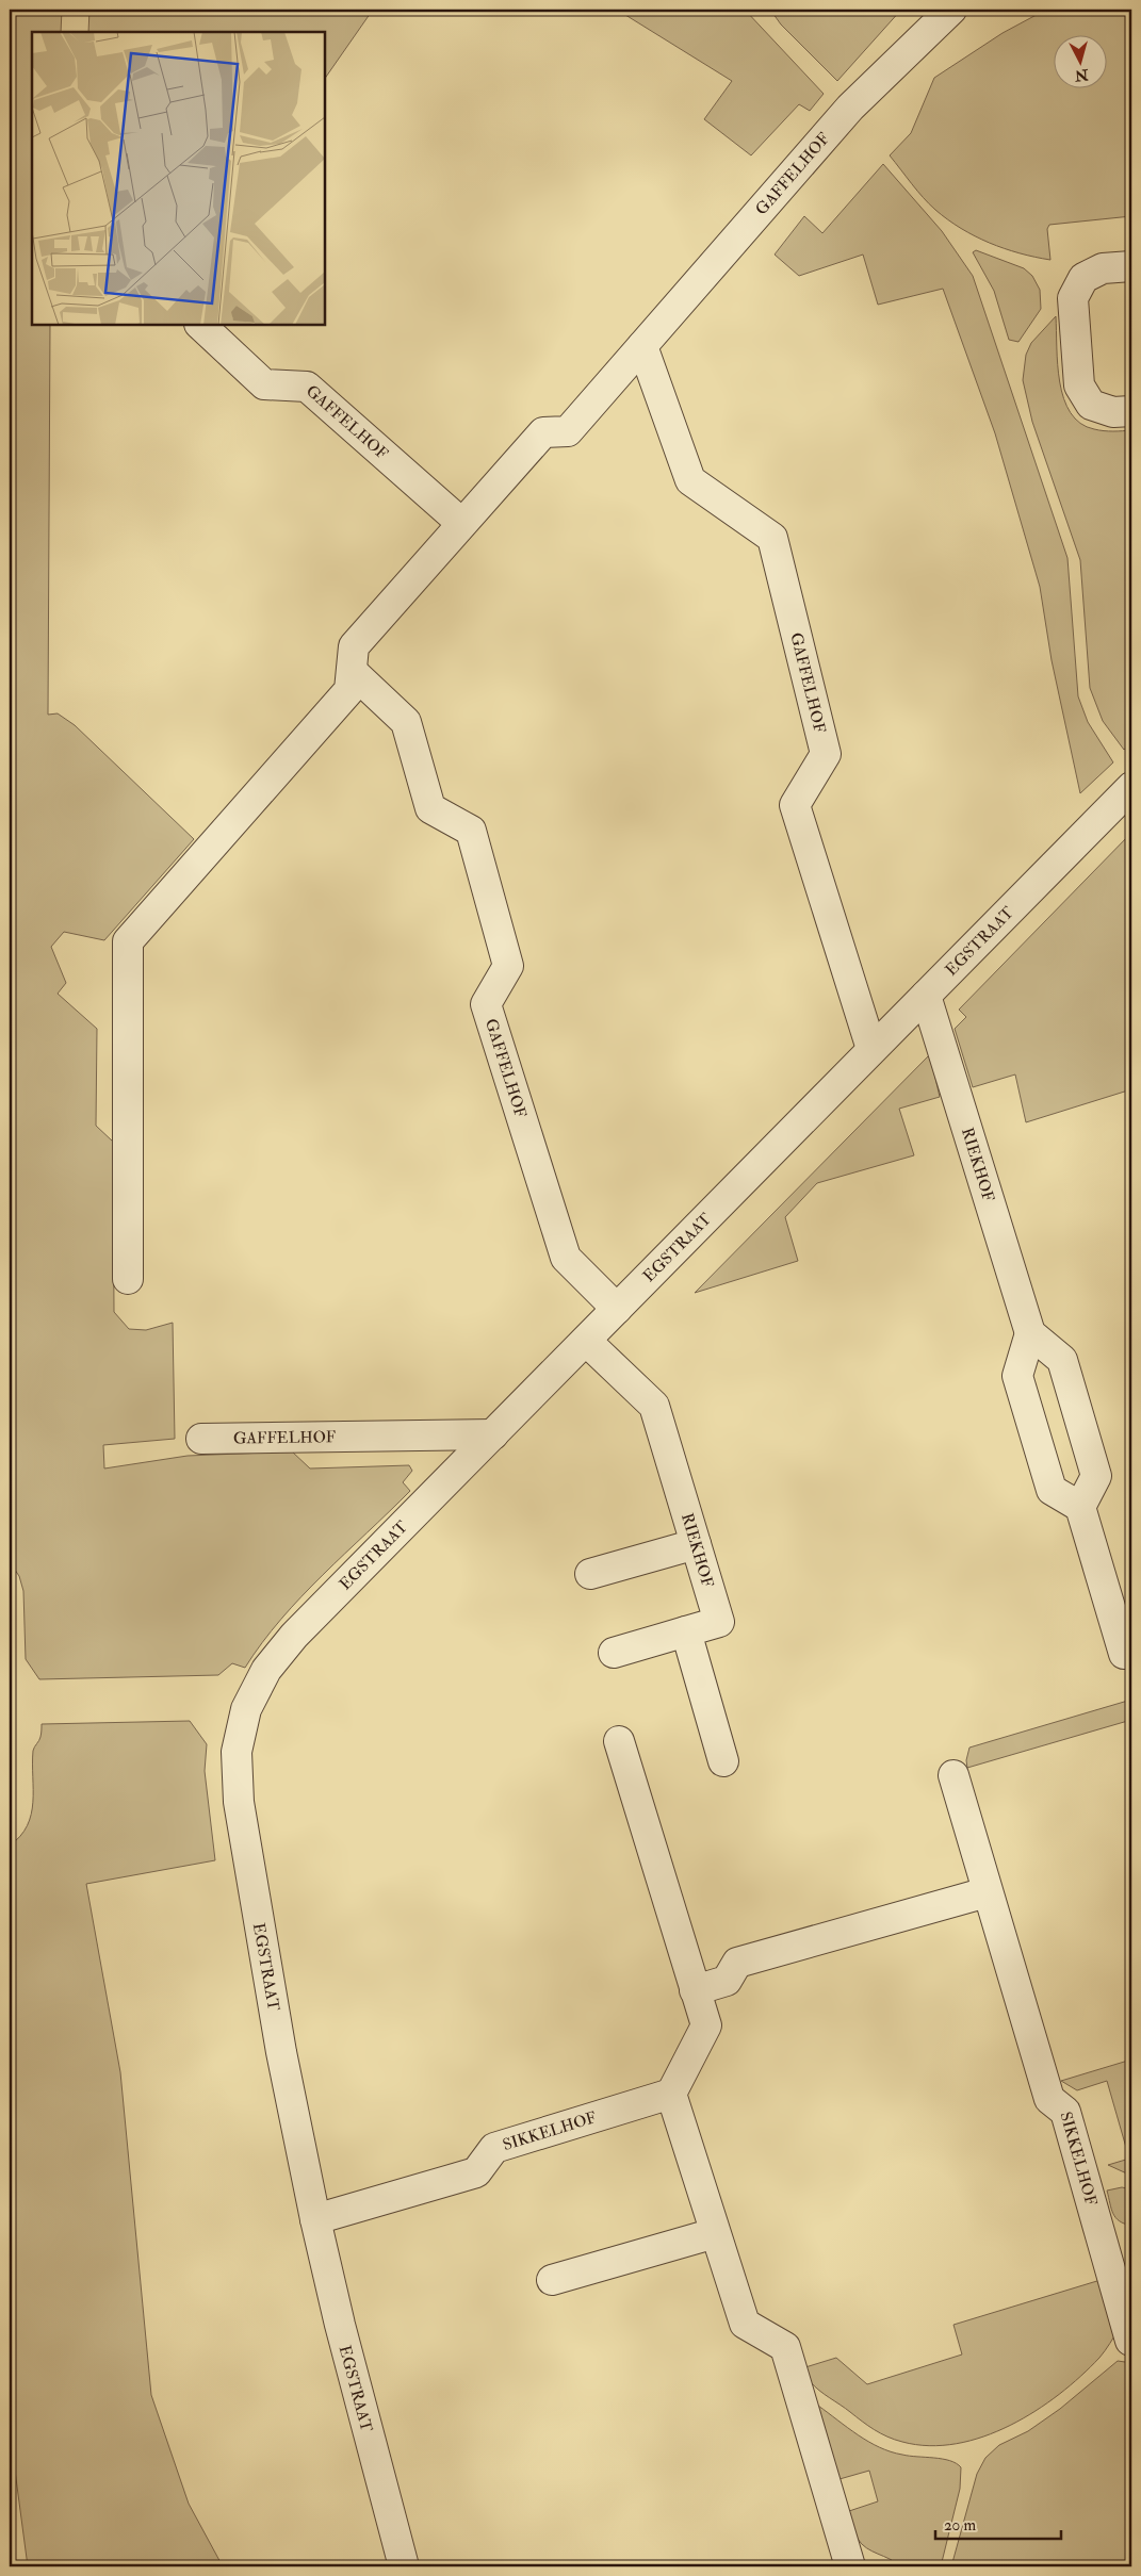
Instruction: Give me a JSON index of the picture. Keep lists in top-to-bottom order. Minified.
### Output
{"streets":{"street":["GAFFELHOF","EGSTRAAT","RIEKHOF","SIKKELHOF"]},"crossings":[["GAFFELHOF","EGSTRAAT"],["EGSTRAAT","RIEKHOF"],["EGSTRAAT","SIKKELHOF"]],"scale_bar":"20 m","north":"bottom"}
